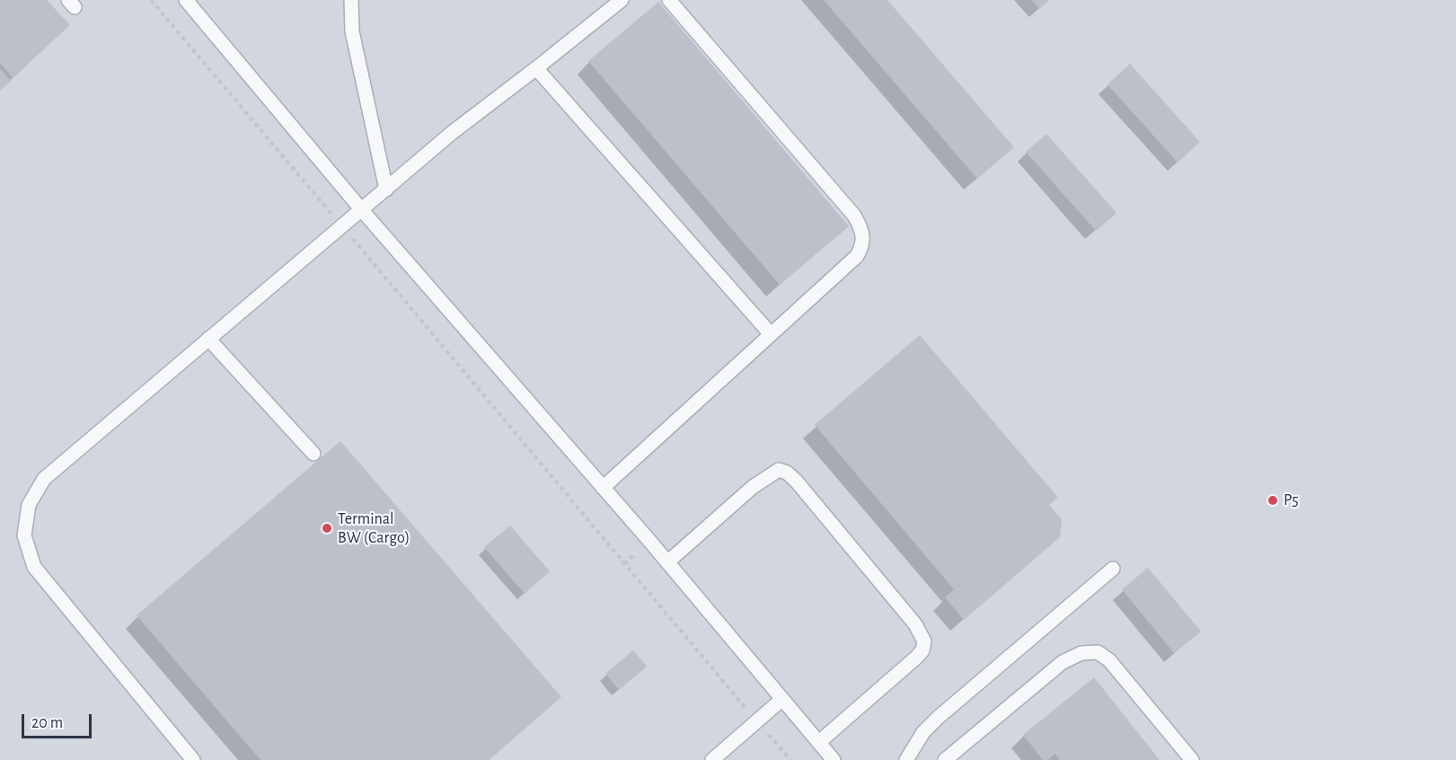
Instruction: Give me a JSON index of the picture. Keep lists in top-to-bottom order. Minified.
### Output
{"places":["P5","Terminal BW (Cargo)"],"scale_bar":"20 m"}
